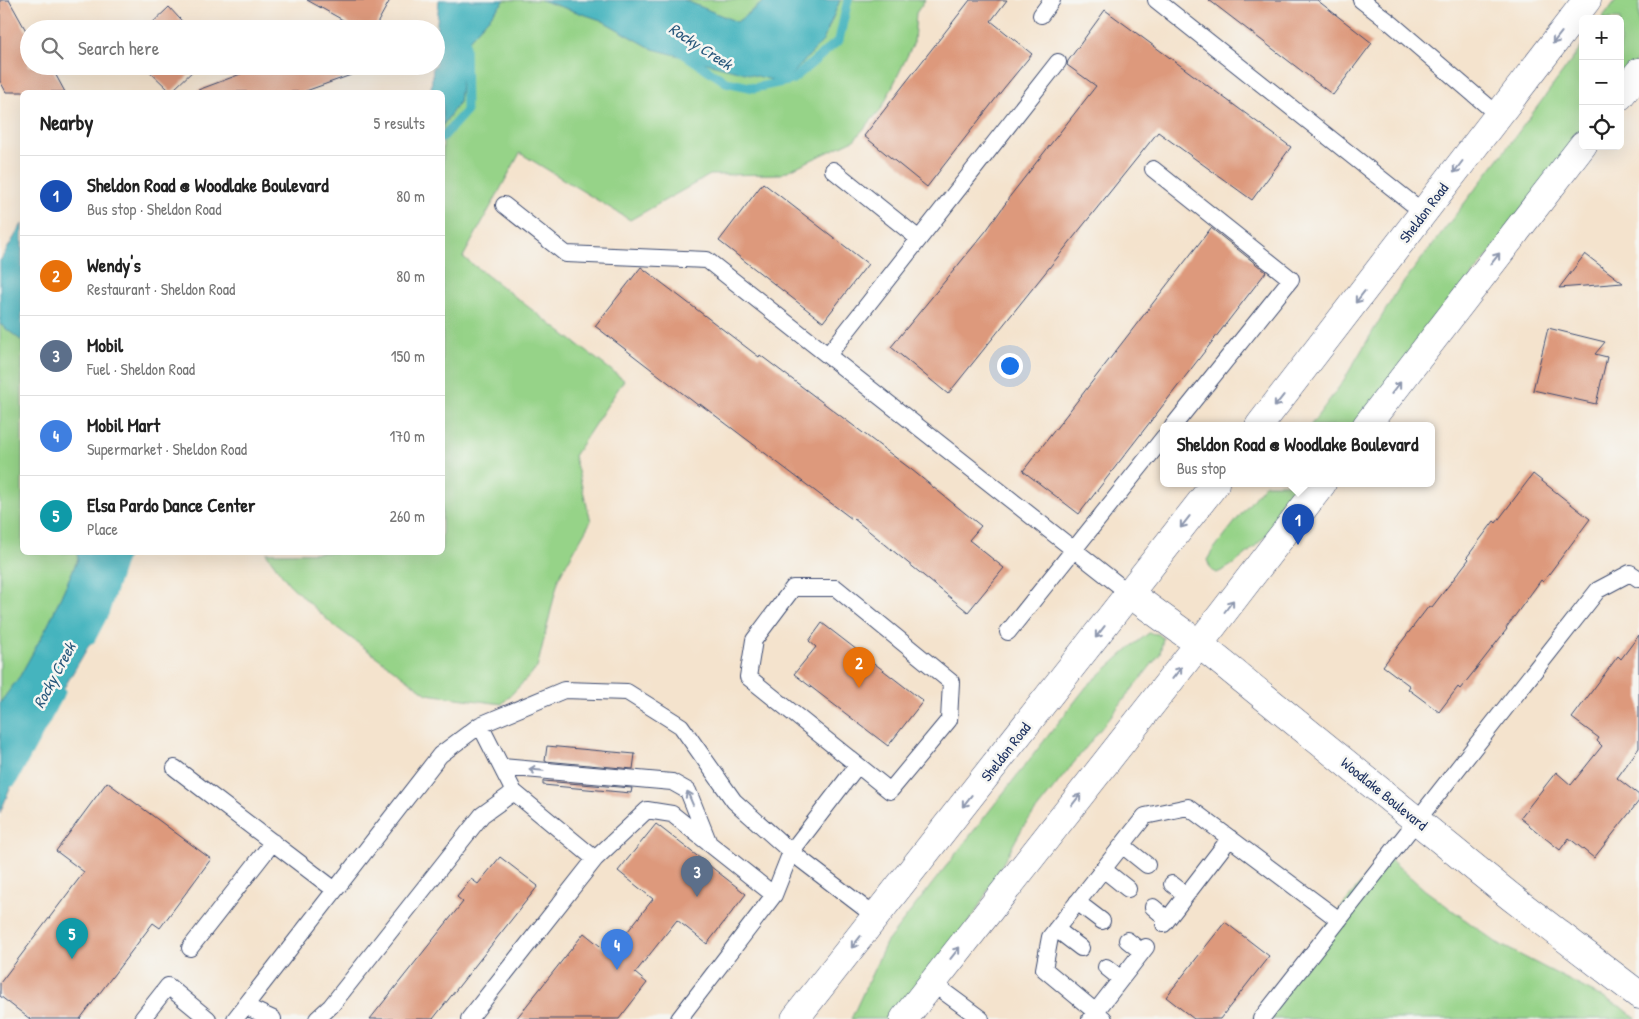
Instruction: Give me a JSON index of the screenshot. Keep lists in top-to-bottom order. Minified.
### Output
{"streets":{"main road":["Sheldon Road","Woodlake Boulevard"]},"crossings":[["Sheldon Road","Woodlake Boulevard"]],"water":["Rocky Creek"],"page":{"map_buttons":["+","−"],"search":"Search here","heading":["Nearby","5 results"],"list":[{"mark":"1","name":"Sheldon Road @ Woodlake Boulevard","note":"Bus stop · Sheldon Road","value":"80 m"},{"mark":"2","name":"Wendy's","note":"Restaurant · Sheldon Road","value":"80 m"},{"mark":"3","name":"Mobil","note":"Fuel · Sheldon Road","value":"150 m"},{"mark":"4","name":"Mobil Mart","note":"Supermarket · Sheldon Road","value":"170 m"},{"mark":"5","name":"Elsa Pardo Dance Center","note":"Place","value":"260 m"}],"popup":["Sheldon Road @ Woodlake Boulevard","Bus stop"],"pins":["1","2","3","5","4"]}}
